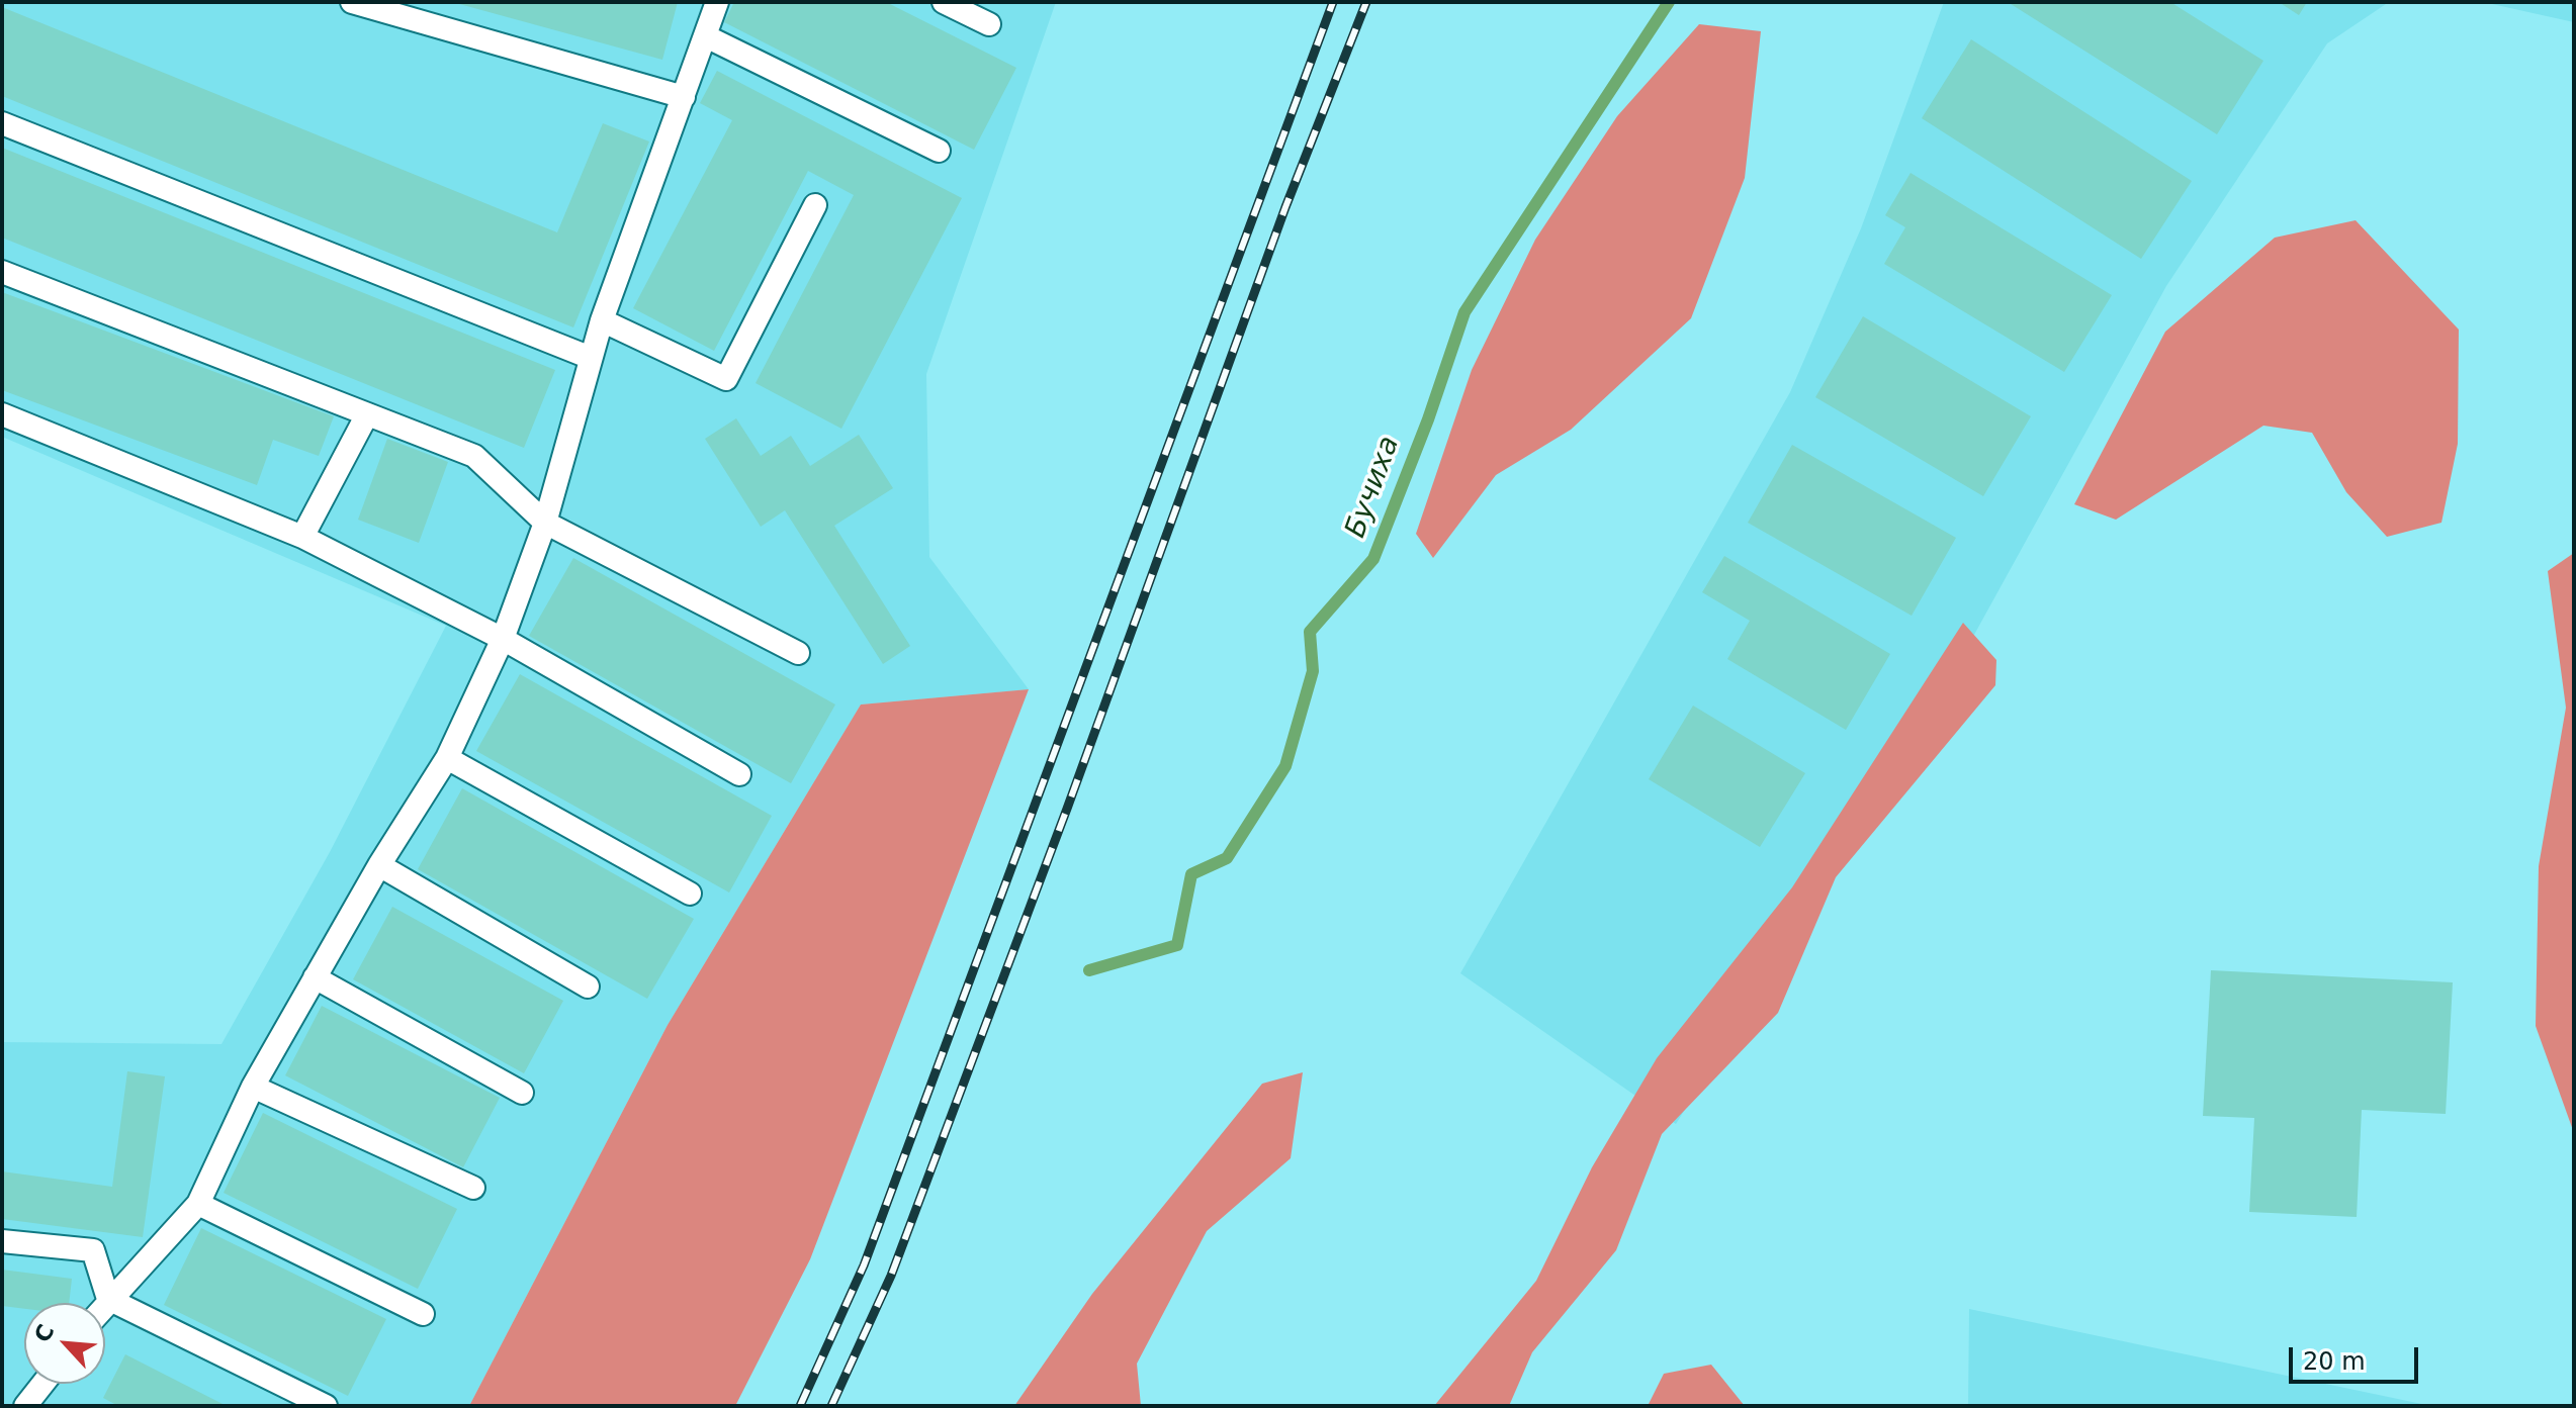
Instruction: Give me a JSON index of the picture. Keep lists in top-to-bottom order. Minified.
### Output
{"water":["Бучиха"],"scale_bar":"20 m","north":"top left"}
